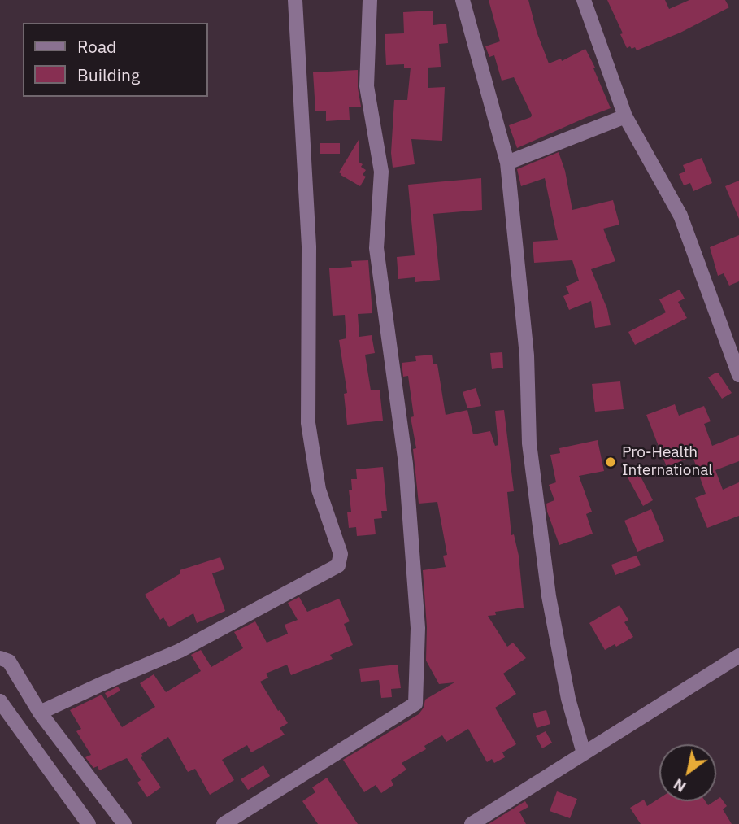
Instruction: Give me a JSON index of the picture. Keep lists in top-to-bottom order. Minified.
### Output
{"places":["Pro-Health International"],"legend":["Road","Building"],"north":"bottom left"}
